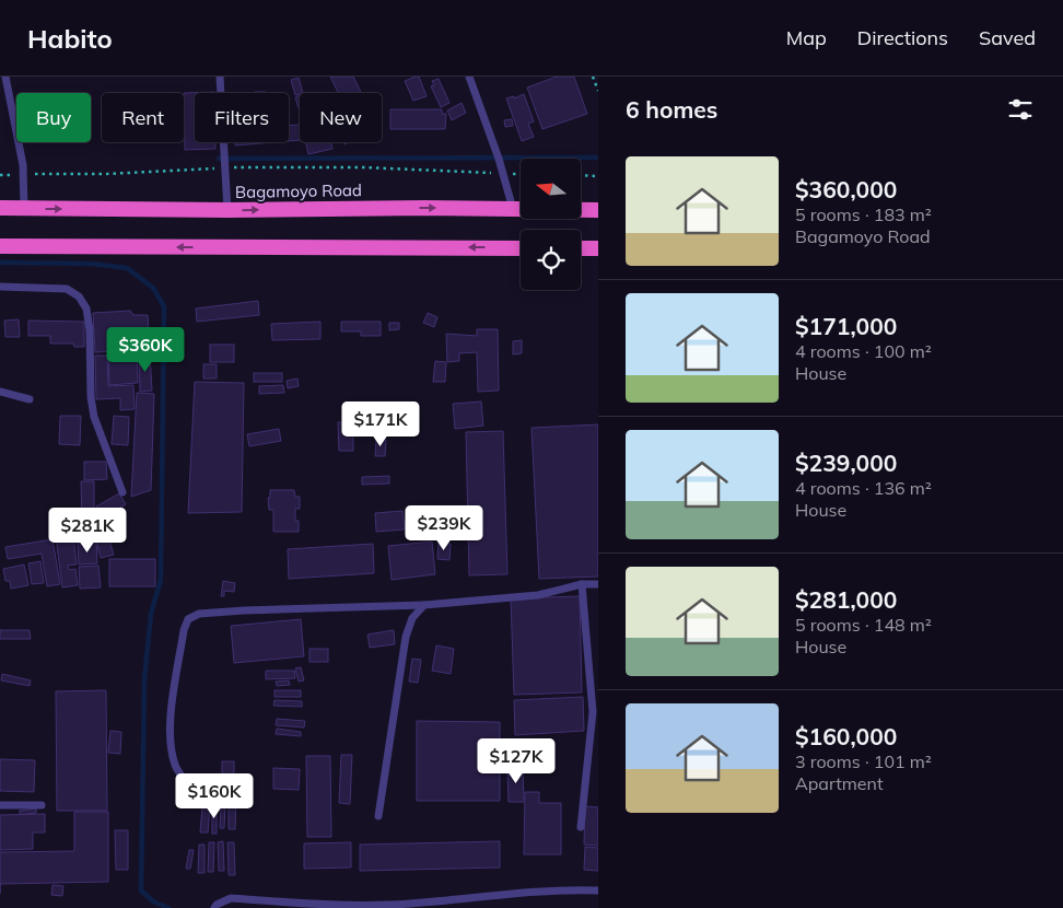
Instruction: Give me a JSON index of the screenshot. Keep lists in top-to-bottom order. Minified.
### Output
{"streets":{"highway":["Bagamoyo Road"]},"north":"left","page":{"header":"Habito","nav":["Map","Directions","Saved"],"heading":"6 homes","chip":["Buy","Rent","Filters","New"],"list":[{"name":"$360,000","note":"5 rooms · 183 m² · Bagamoyo Road"},{"name":"$171,000","note":"4 rooms · 100 m² · House"},{"name":"$239,000","note":"4 rooms · 136 m² · House"},{"name":"$281,000","note":"5 rooms · 148 m² · House"},{"name":"$160,000","note":"3 rooms · 101 m² · Apartment"}],"price":["$360K","$171K","$239K","$281K","$127K","$160K"]}}
